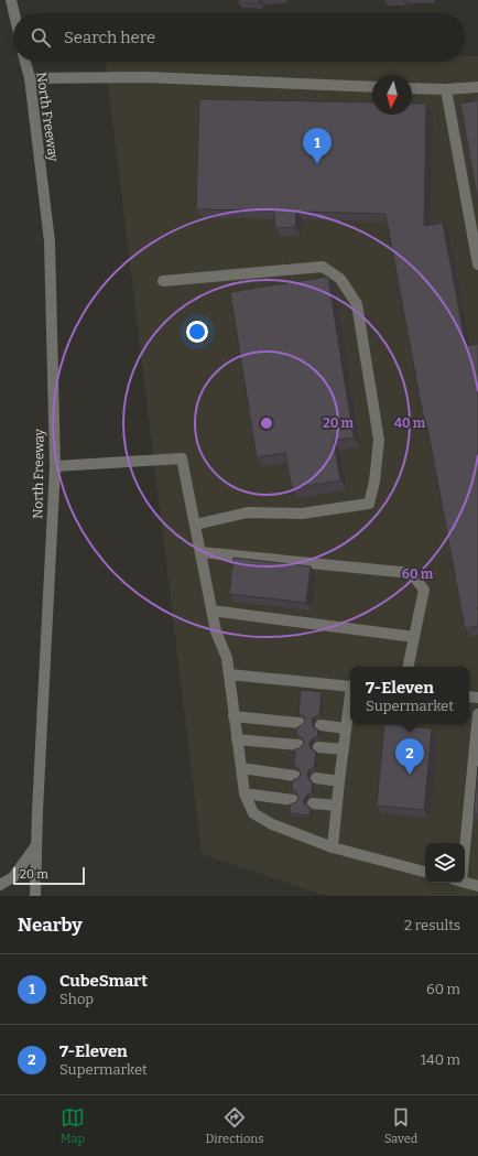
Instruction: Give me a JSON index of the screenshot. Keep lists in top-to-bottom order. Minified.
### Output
{"streets":{"main road":["North Freeway"]},"scale_bar":"20 m","north":"bottom","page":{"search":"Search here","pins":["1","2"],"popup":["7-Eleven","Supermarket"],"scale":"20 m","heading":["Nearby","2 results"],"list":[{"mark":"1","name":"CubeSmart","note":"Shop","value":"60 m"},{"mark":"2","name":"7-Eleven","note":"Supermarket","value":"140 m"}],"nav":["Map","Directions","Saved"]},"rings":["20 m","40 m","60 m"]}
